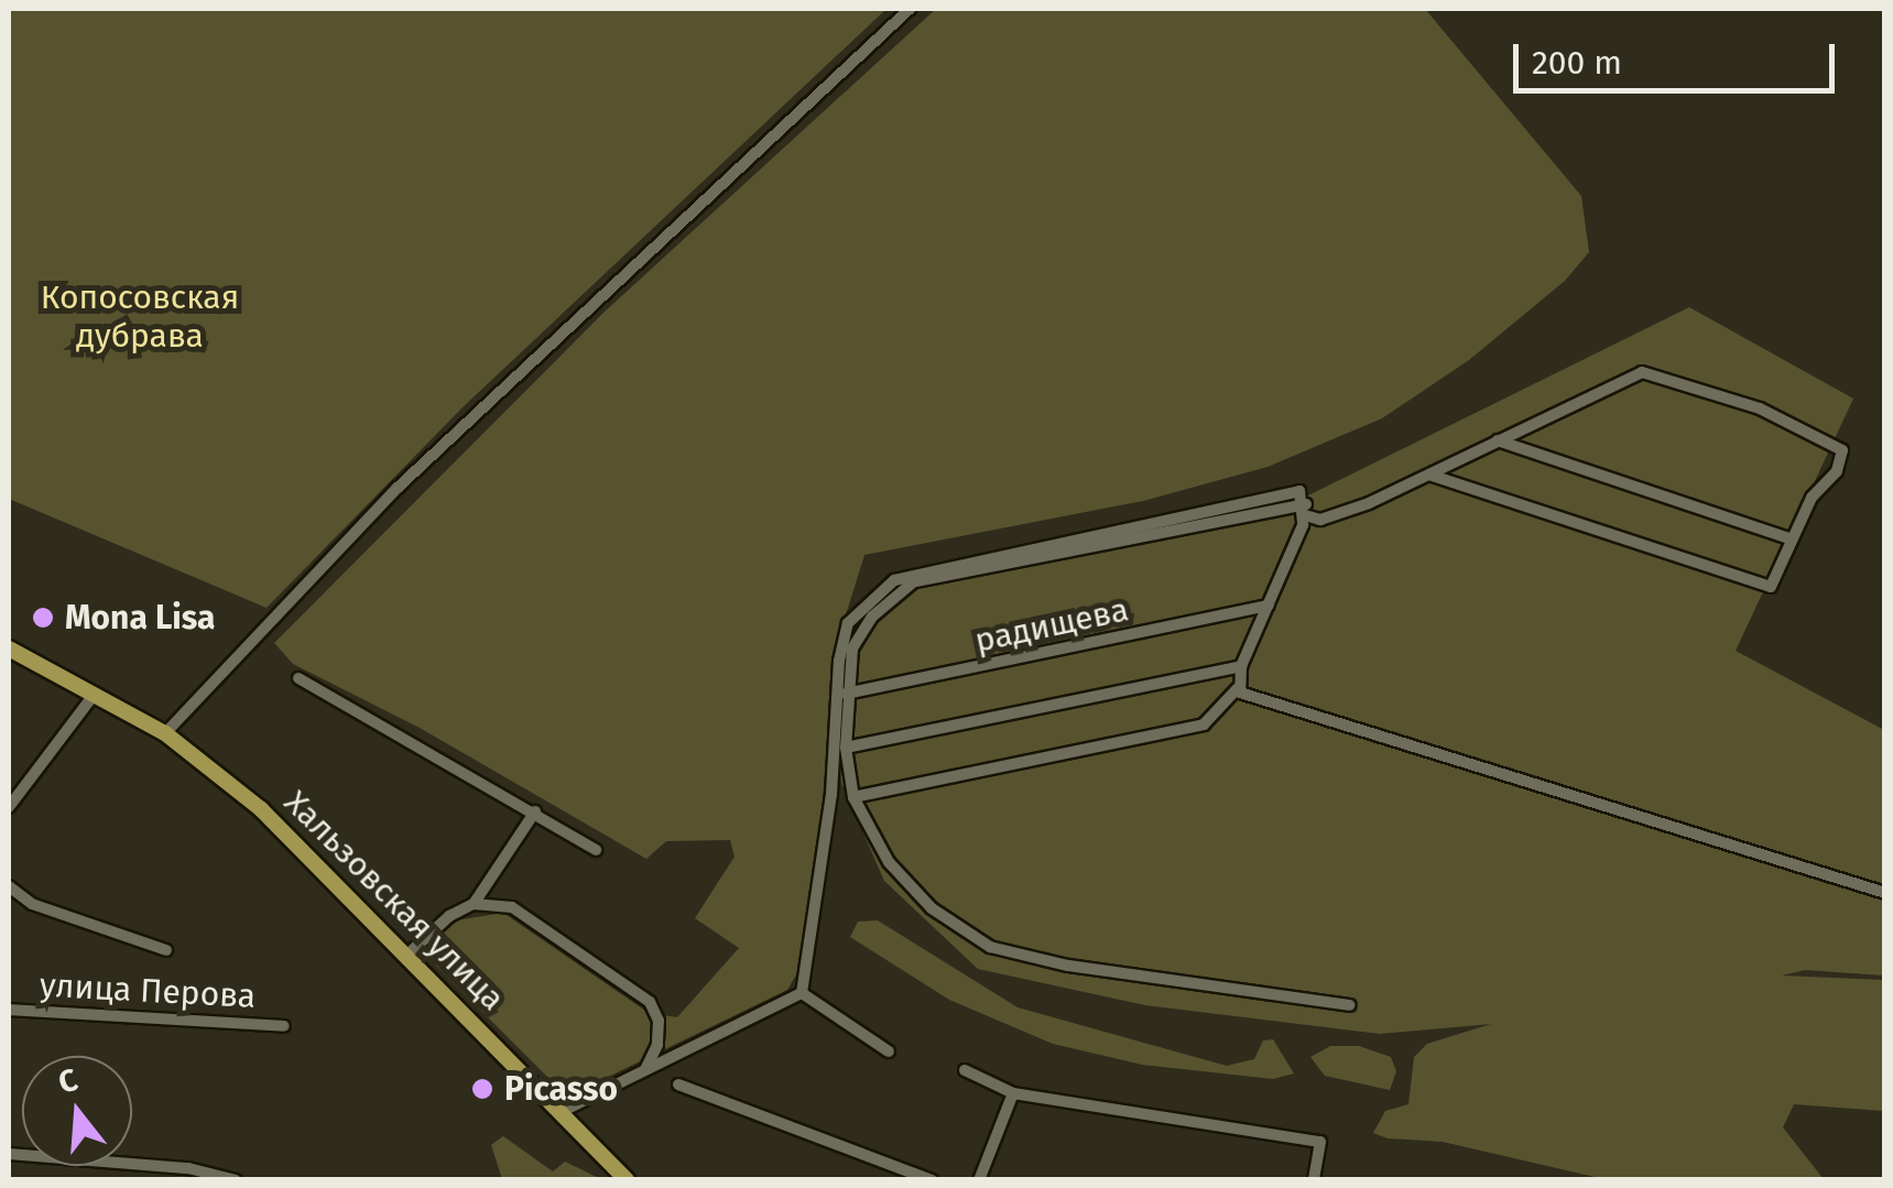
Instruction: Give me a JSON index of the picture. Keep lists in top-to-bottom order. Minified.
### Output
{"streets":{"main road":["Хальзовская улица"],"street":["радищева","улица Перова"]},"parks":["Копосовская дубрава"],"places":["Mona Lisa","Picasso"],"scale_bar":"200 m","north":"top"}
